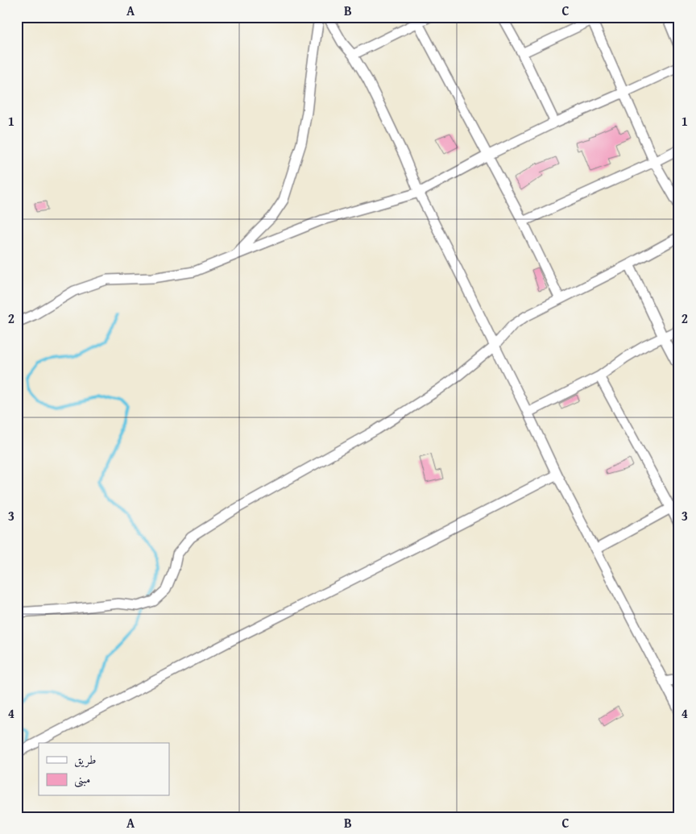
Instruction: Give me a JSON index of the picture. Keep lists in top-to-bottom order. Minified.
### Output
{"legend":["طريق","مبنى"],"grid":{"columns":["A","B","C"],"rows":["1","2","3","4"]}}
